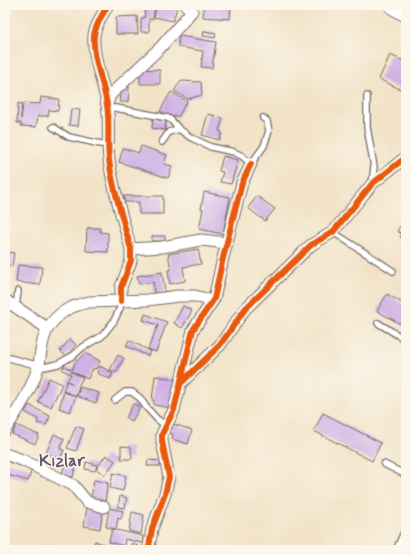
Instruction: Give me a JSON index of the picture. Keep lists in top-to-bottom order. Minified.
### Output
{"districts":["Kızlar"]}
